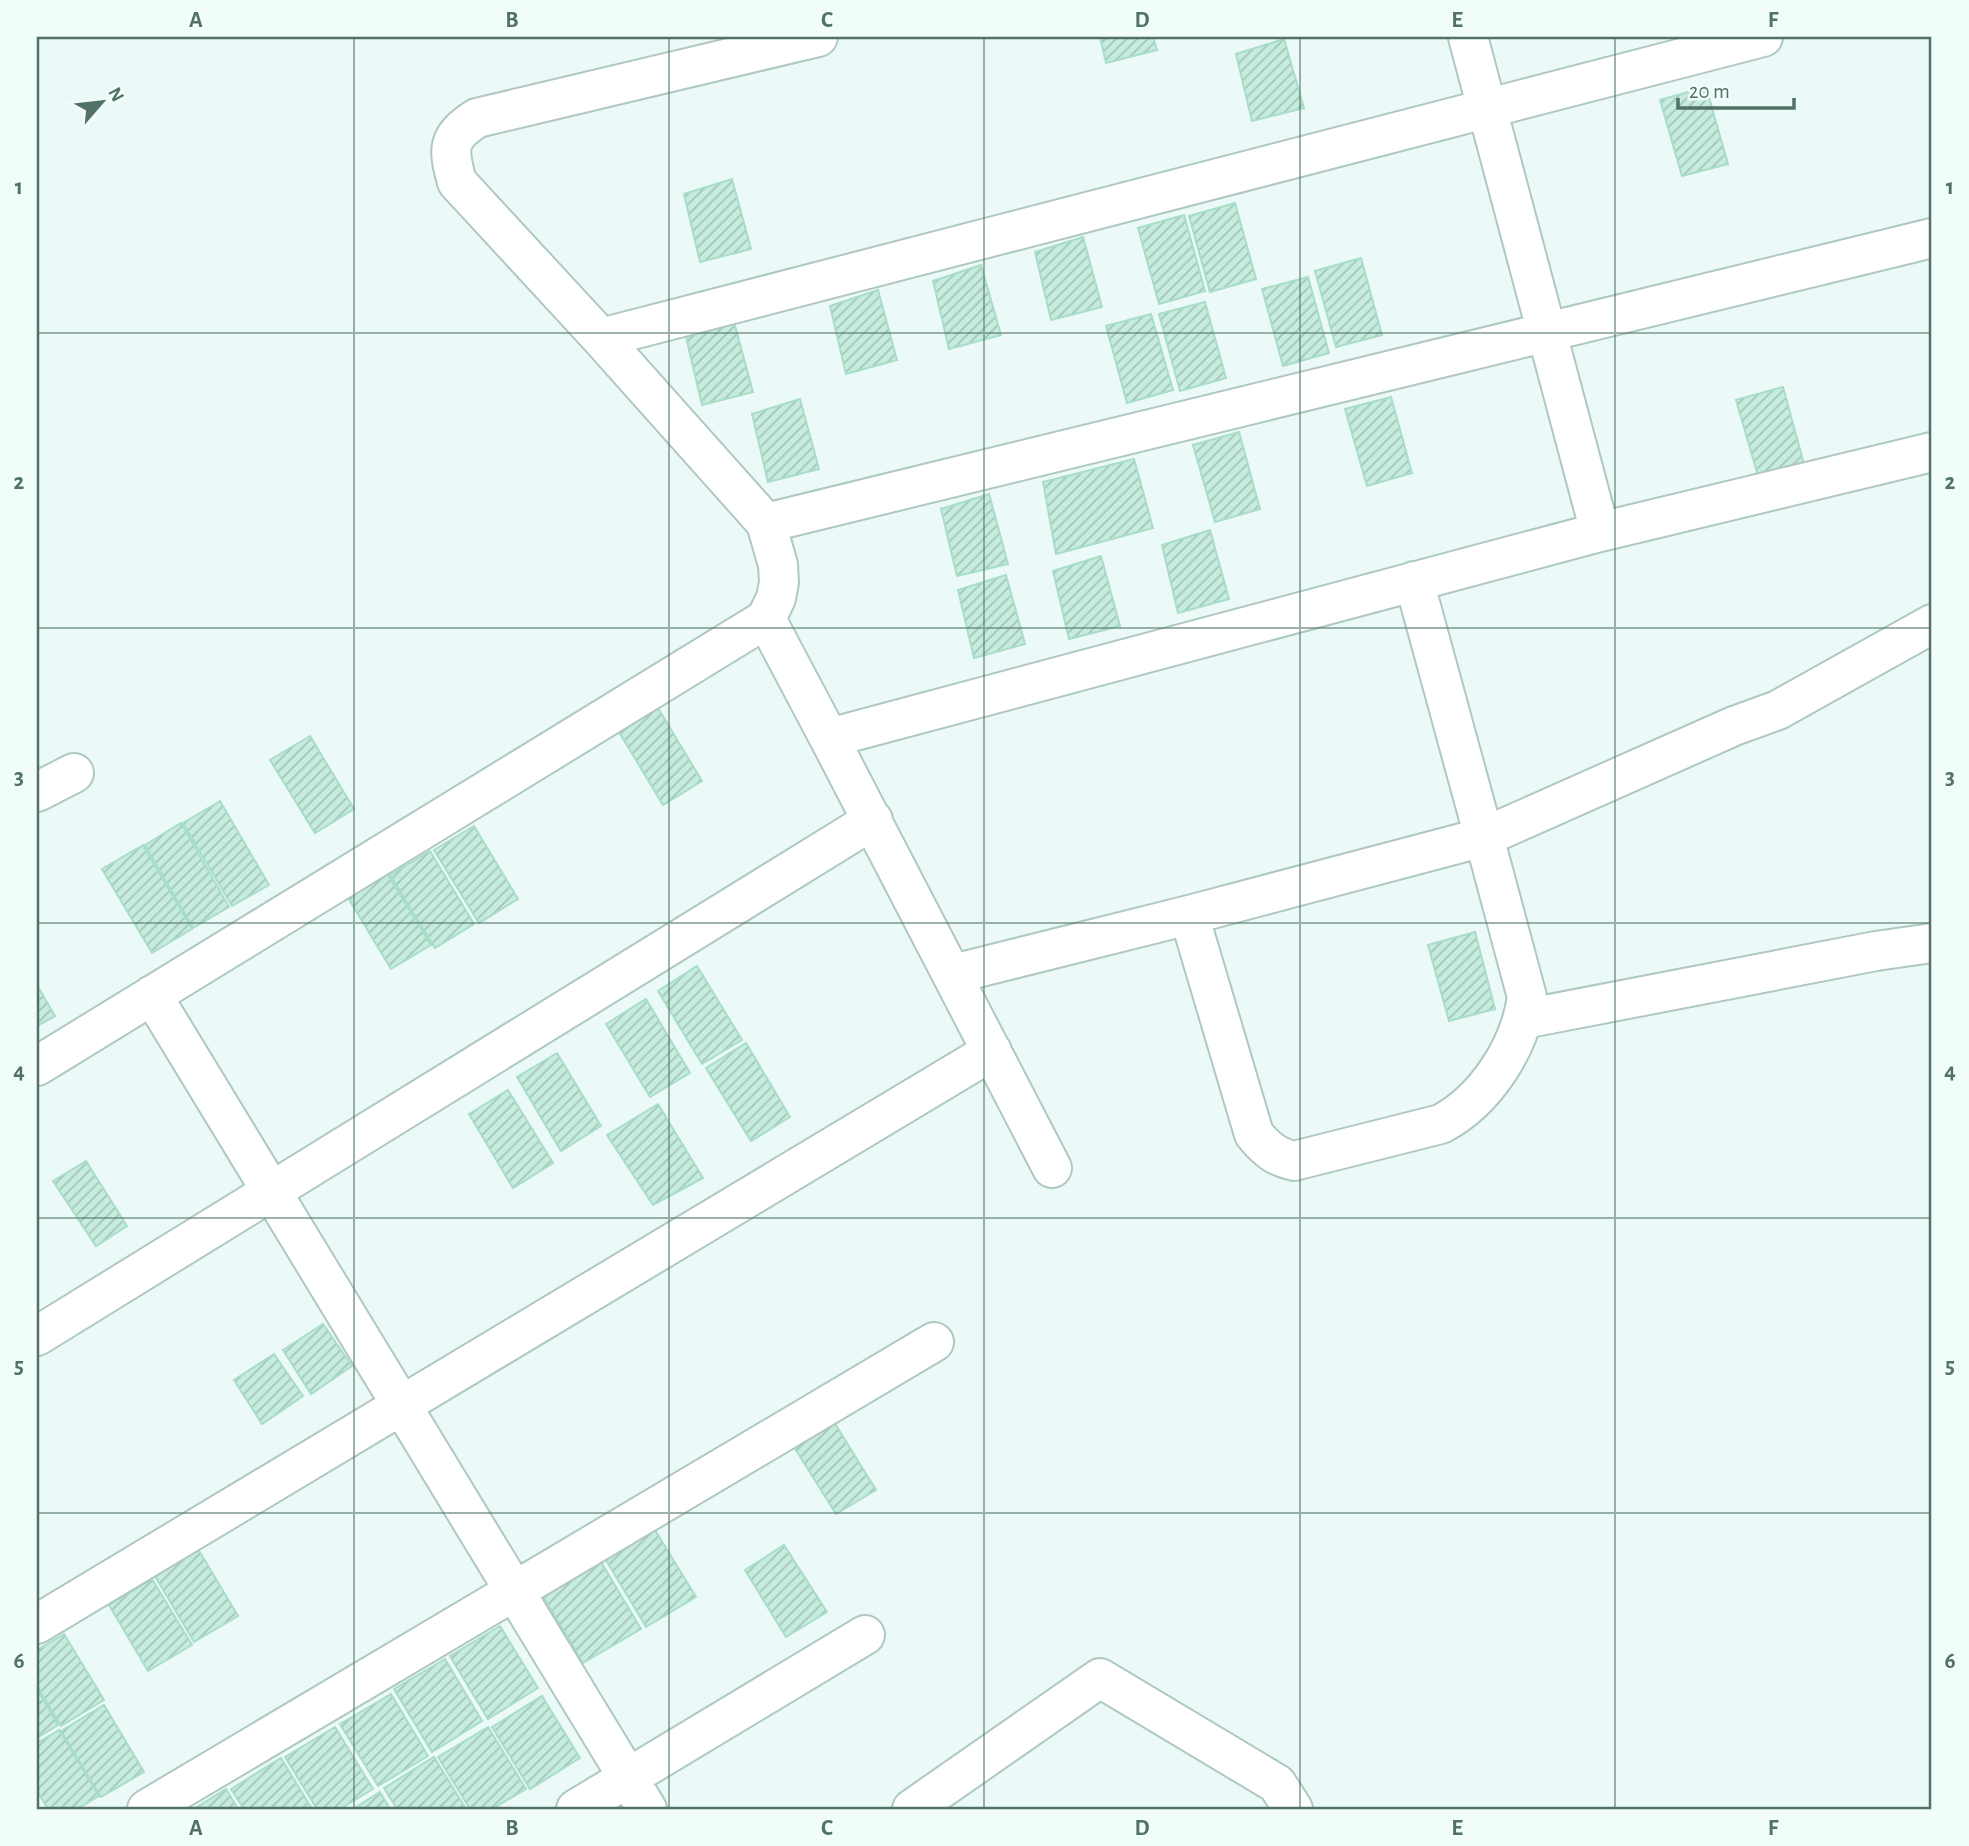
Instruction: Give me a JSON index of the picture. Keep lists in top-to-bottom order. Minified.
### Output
{"scale_bar":"20 m","north":"top right","grid":{"columns":["A","B","C","D","E","F"],"rows":["1","2","3","4","5","6"]}}
